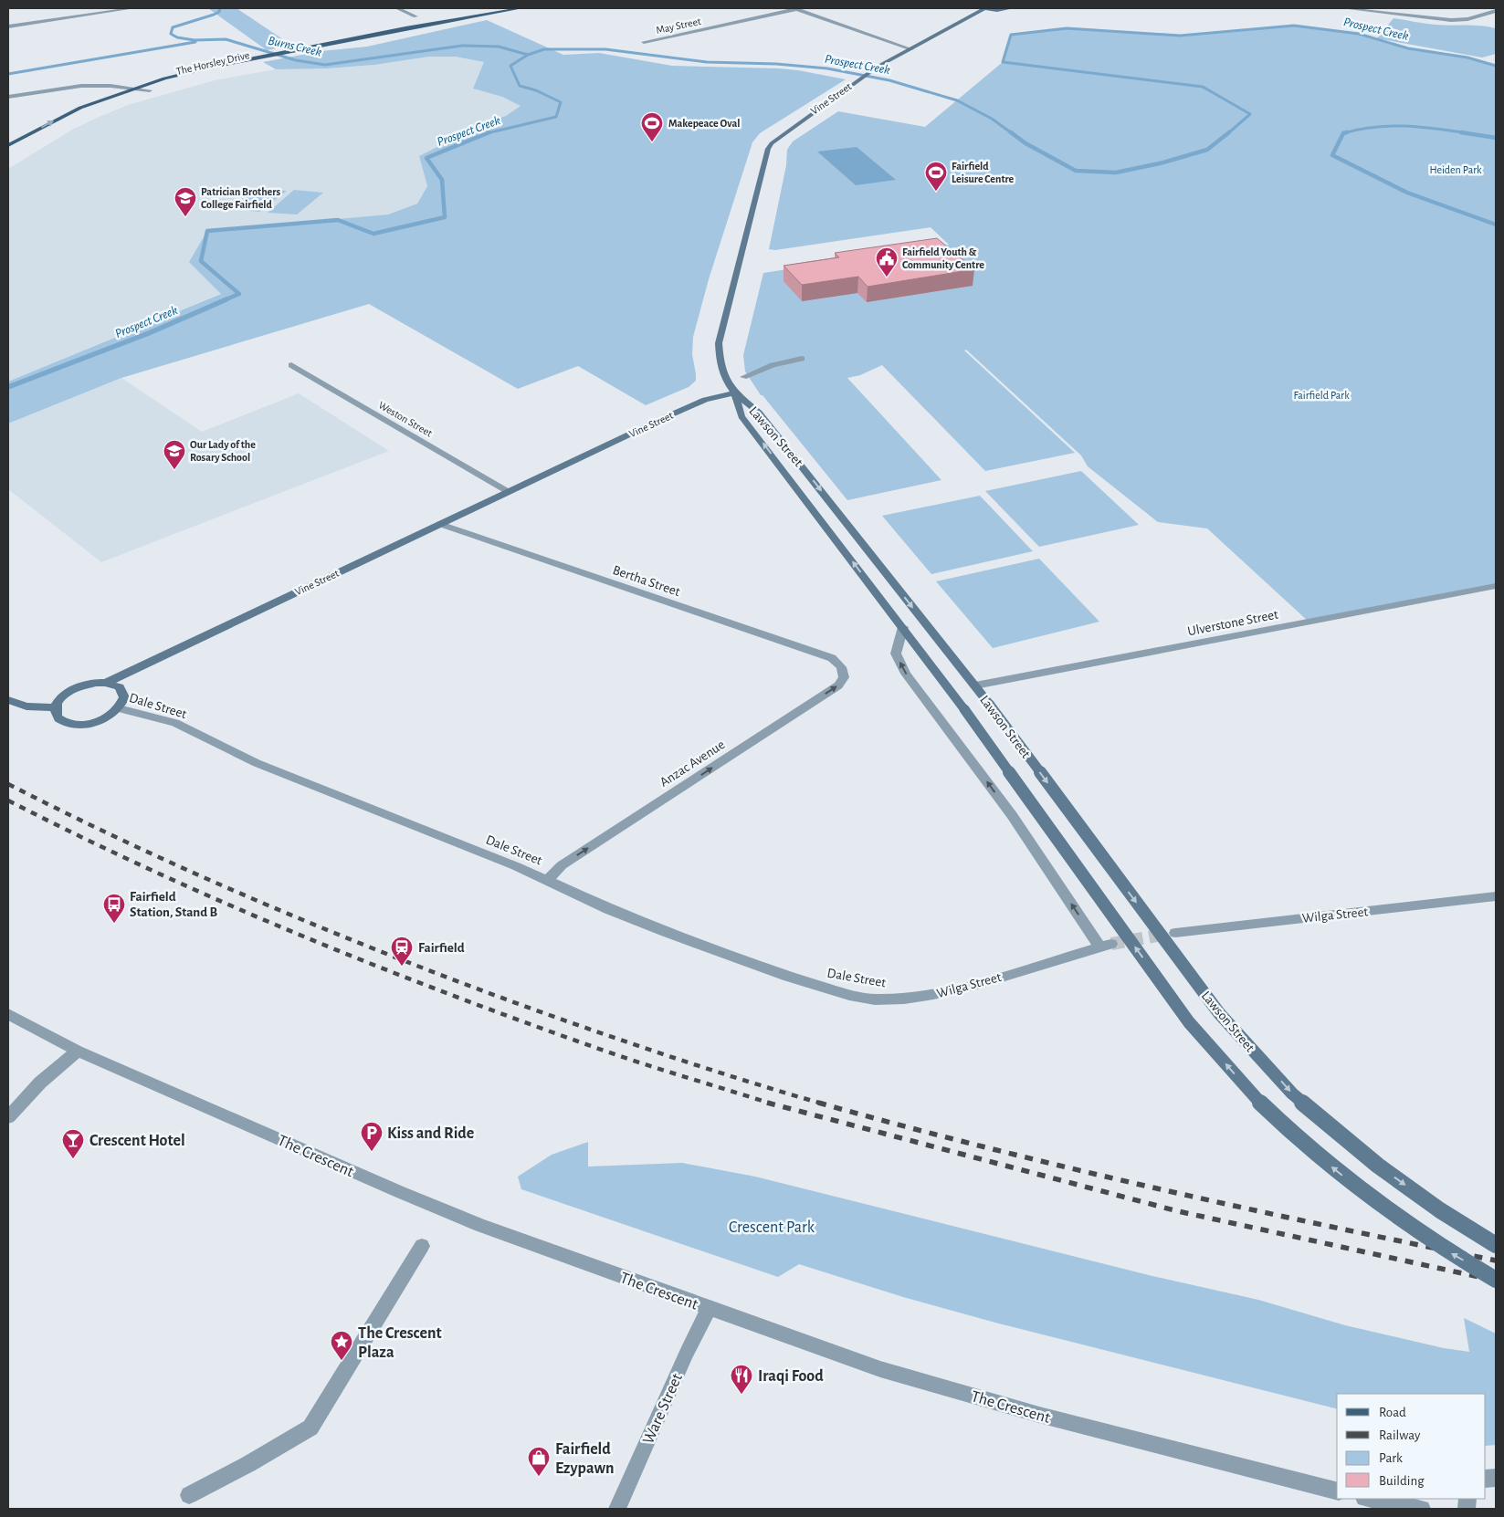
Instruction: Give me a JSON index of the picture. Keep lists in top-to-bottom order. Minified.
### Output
{"streets":{"main road":["The Horsley Drive","Vine Street","Lawson Street"],"street":["May Street","Weston Street","Bertha Street","Ulverstone Street","Dale Street","Anzac Avenue","Wilga Street","The Crescent","Ware Street"]},"crossings":[["Vine Street","Weston Street"],["Vine Street","Lawson Street"],["Vine Street","Bertha Street"],["Lawson Street","Ulverstone Street"],["Lawson Street","Wilga Street"],["Bertha Street","Anzac Avenue"],["Dale Street","Anzac Avenue"],["Dale Street","Wilga Street"],["The Crescent","Ware Street"]],"one_way":["Anzac Avenue"],"water":["Prospect Creek","Burns Creek"],"parks":["Heiden Park","Fairfield Park","Crescent Park"],"places":{"sports":["Makepeace Oval","Fairfield Leisure Centre"],"school or university":["Patrician Brothers College Fairfield","Our Lady of the Rosary School"],"public building":["Fairfield Youth & Community Centre"],"bus stop":["Fairfield Station, Stand B"],"station":["Fairfield"],"parking":["Kiss and Ride"],"bar":["Crescent Hotel"],"place":["The Crescent Plaza"],"restaurant":["Iraqi Food"],"shop":["Fairfield Ezypawn"]},"legend":["Road","Railway","Park","Building"]}
